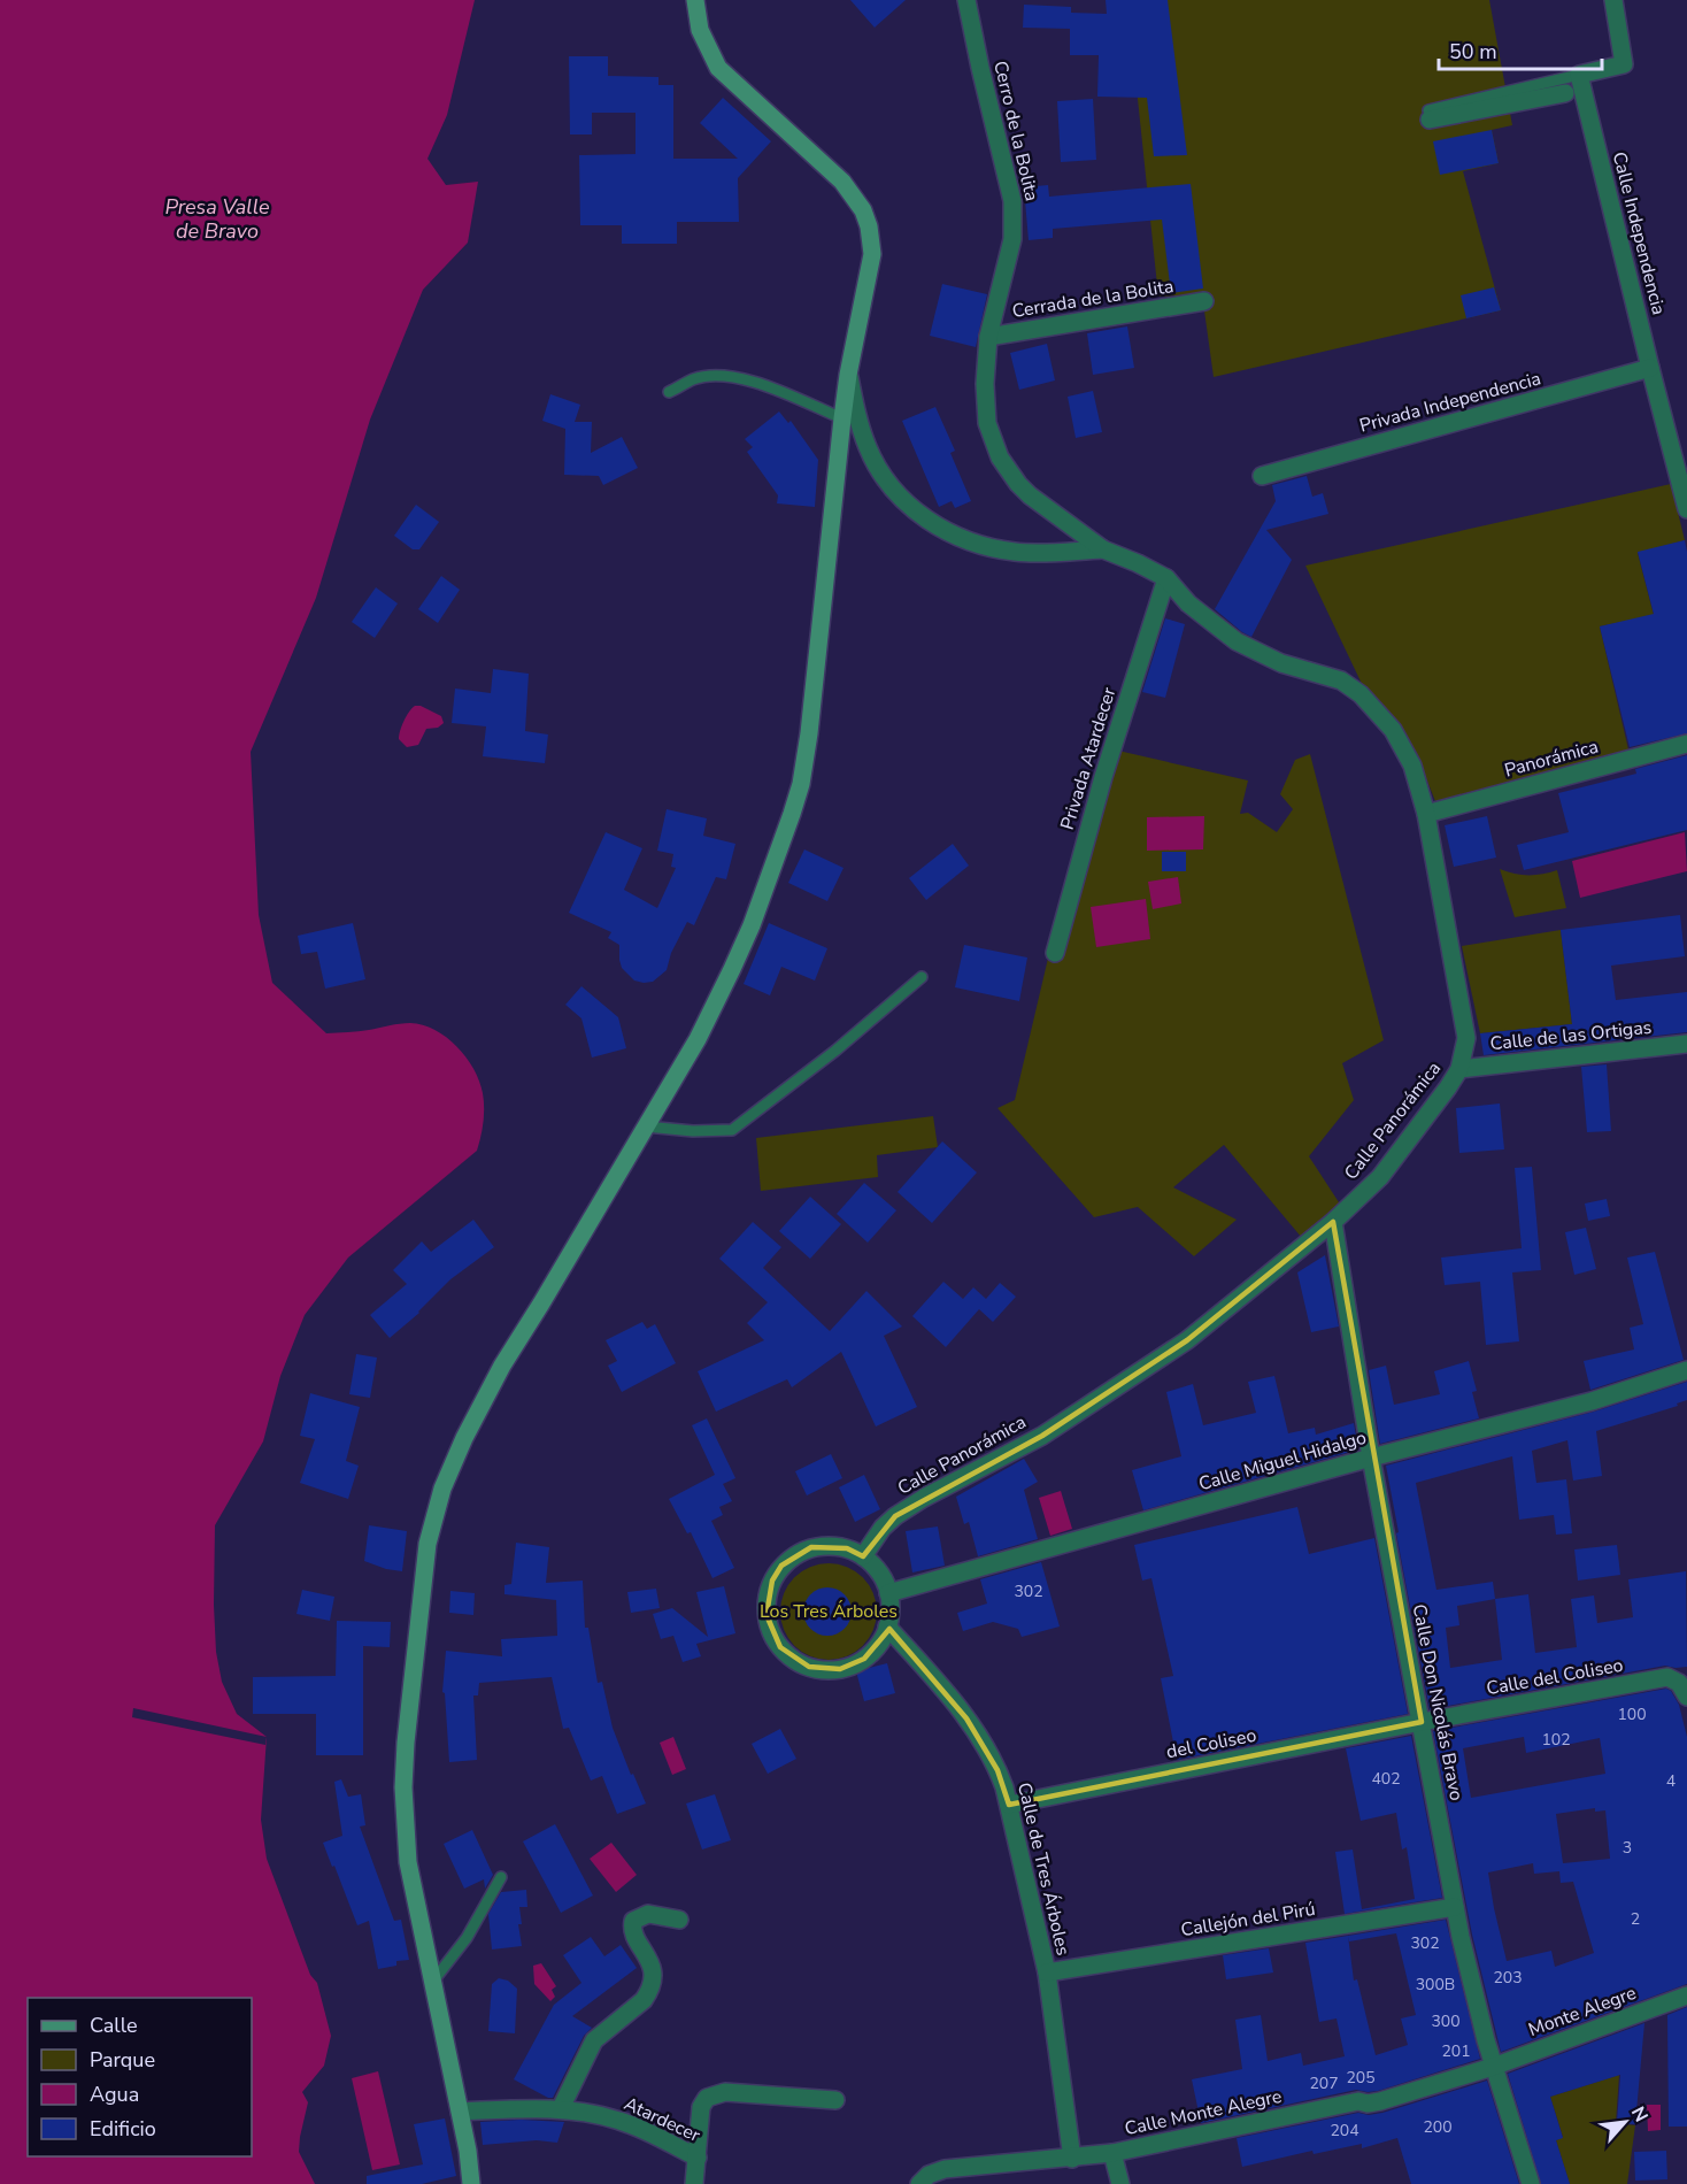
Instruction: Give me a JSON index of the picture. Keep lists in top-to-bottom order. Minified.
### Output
{"streets":{"street":["Cerro de la Bolita","Calle Independencia","Cerrada de la Bolita","Privada Independencia","Privada Atardecer","Panorámica","Calle de las Ortigas","Calle Panorámica","Calle Miguel Hidalgo","Calle del Coliseo","Calle Don Nicolás Bravo","del Coliseo","Calle de Tres Árboles","Callejón del Pirú","Monte Alegre","Calle Monte Alegre","Atardecer"]},"crossings":[["Cerro de la Bolita","Cerrada de la Bolita"],["Cerro de la Bolita","Calle Panorámica"],["Calle Independencia","Privada Independencia"],["Privada Atardecer","Calle Panorámica"],["Panorámica","Calle Panorámica"],["Calle de las Ortigas","Calle Panorámica"],["Calle Panorámica","Calle Miguel Hidalgo"],["Calle Panorámica","Calle Don Nicolás Bravo"],["Calle Panorámica","Calle de Tres Árboles"],["Calle Miguel Hidalgo","Calle Don Nicolás Bravo"],["Calle Miguel Hidalgo","Calle de Tres Árboles"],["Calle del Coliseo","Calle Don Nicolás Bravo"],["Calle del Coliseo","del Coliseo"],["Calle Don Nicolás Bravo","del Coliseo"],["Calle Don Nicolás Bravo","Callejón del Pirú"],["Calle Don Nicolás Bravo","Monte Alegre"],["Calle Don Nicolás Bravo","Calle Monte Alegre"],["del Coliseo","Calle de Tres Árboles"],["Calle de Tres Árboles","Callejón del Pirú"],["Calle de Tres Árboles","Calle Monte Alegre"],["Monte Alegre","Calle Monte Alegre"]],"water":["Presa Valle de Bravo"],"parks":["Los Tres Árboles"],"house_numbers":["302","100","102","402","4","3","2","302","203","300B","300","201","205","207","200","204"],"legend":["Calle","Parque","Agua","Edificio"],"scale_bar":"50 m","north":"top right"}
